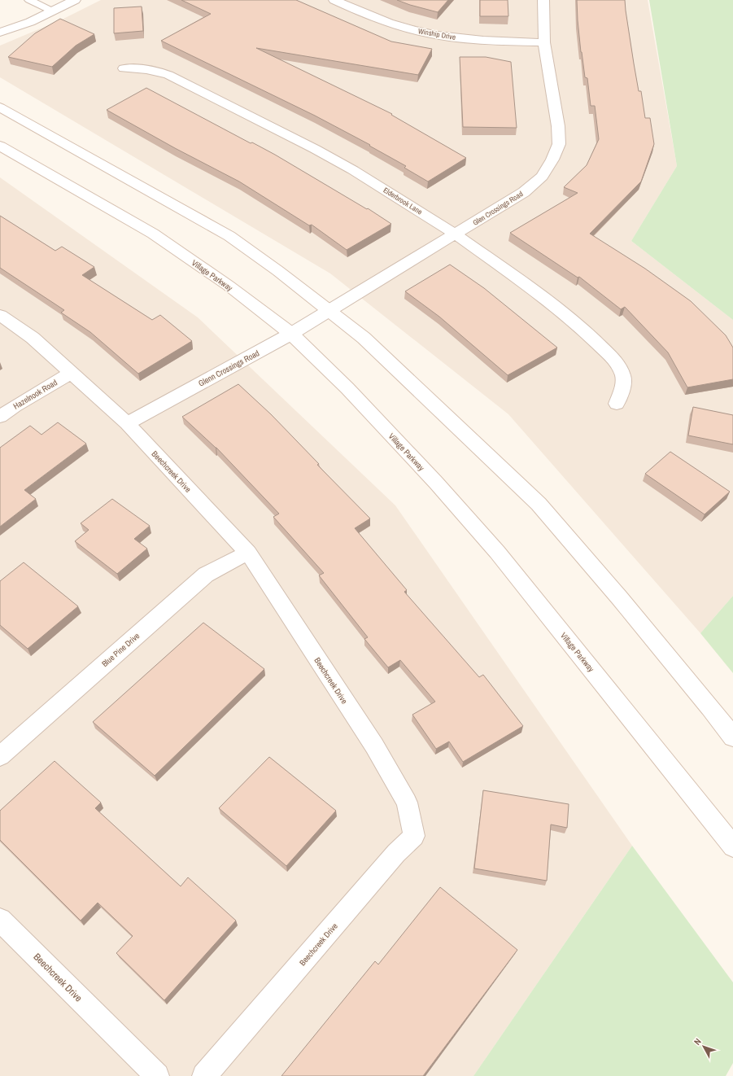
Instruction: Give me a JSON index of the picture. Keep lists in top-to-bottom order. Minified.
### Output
{"streets":{"street":["Winship Drive","Elderbrook Lane","Glen Crossings Road","Village Parkway","Glenn Crossings Road","Hazelnook Road","Beechcreek Drive","Blue Pine Drive"]},"crossings":[["Winship Drive","Glen Crossings Road"],["Elderbrook Lane","Glen Crossings Road"],["Glen Crossings Road","Glenn Crossings Road"],["Village Parkway","Glenn Crossings Road"],["Glenn Crossings Road","Beechcreek Drive"],["Hazelnook Road","Beechcreek Drive"],["Beechcreek Drive","Blue Pine Drive"]],"north":"top left"}
